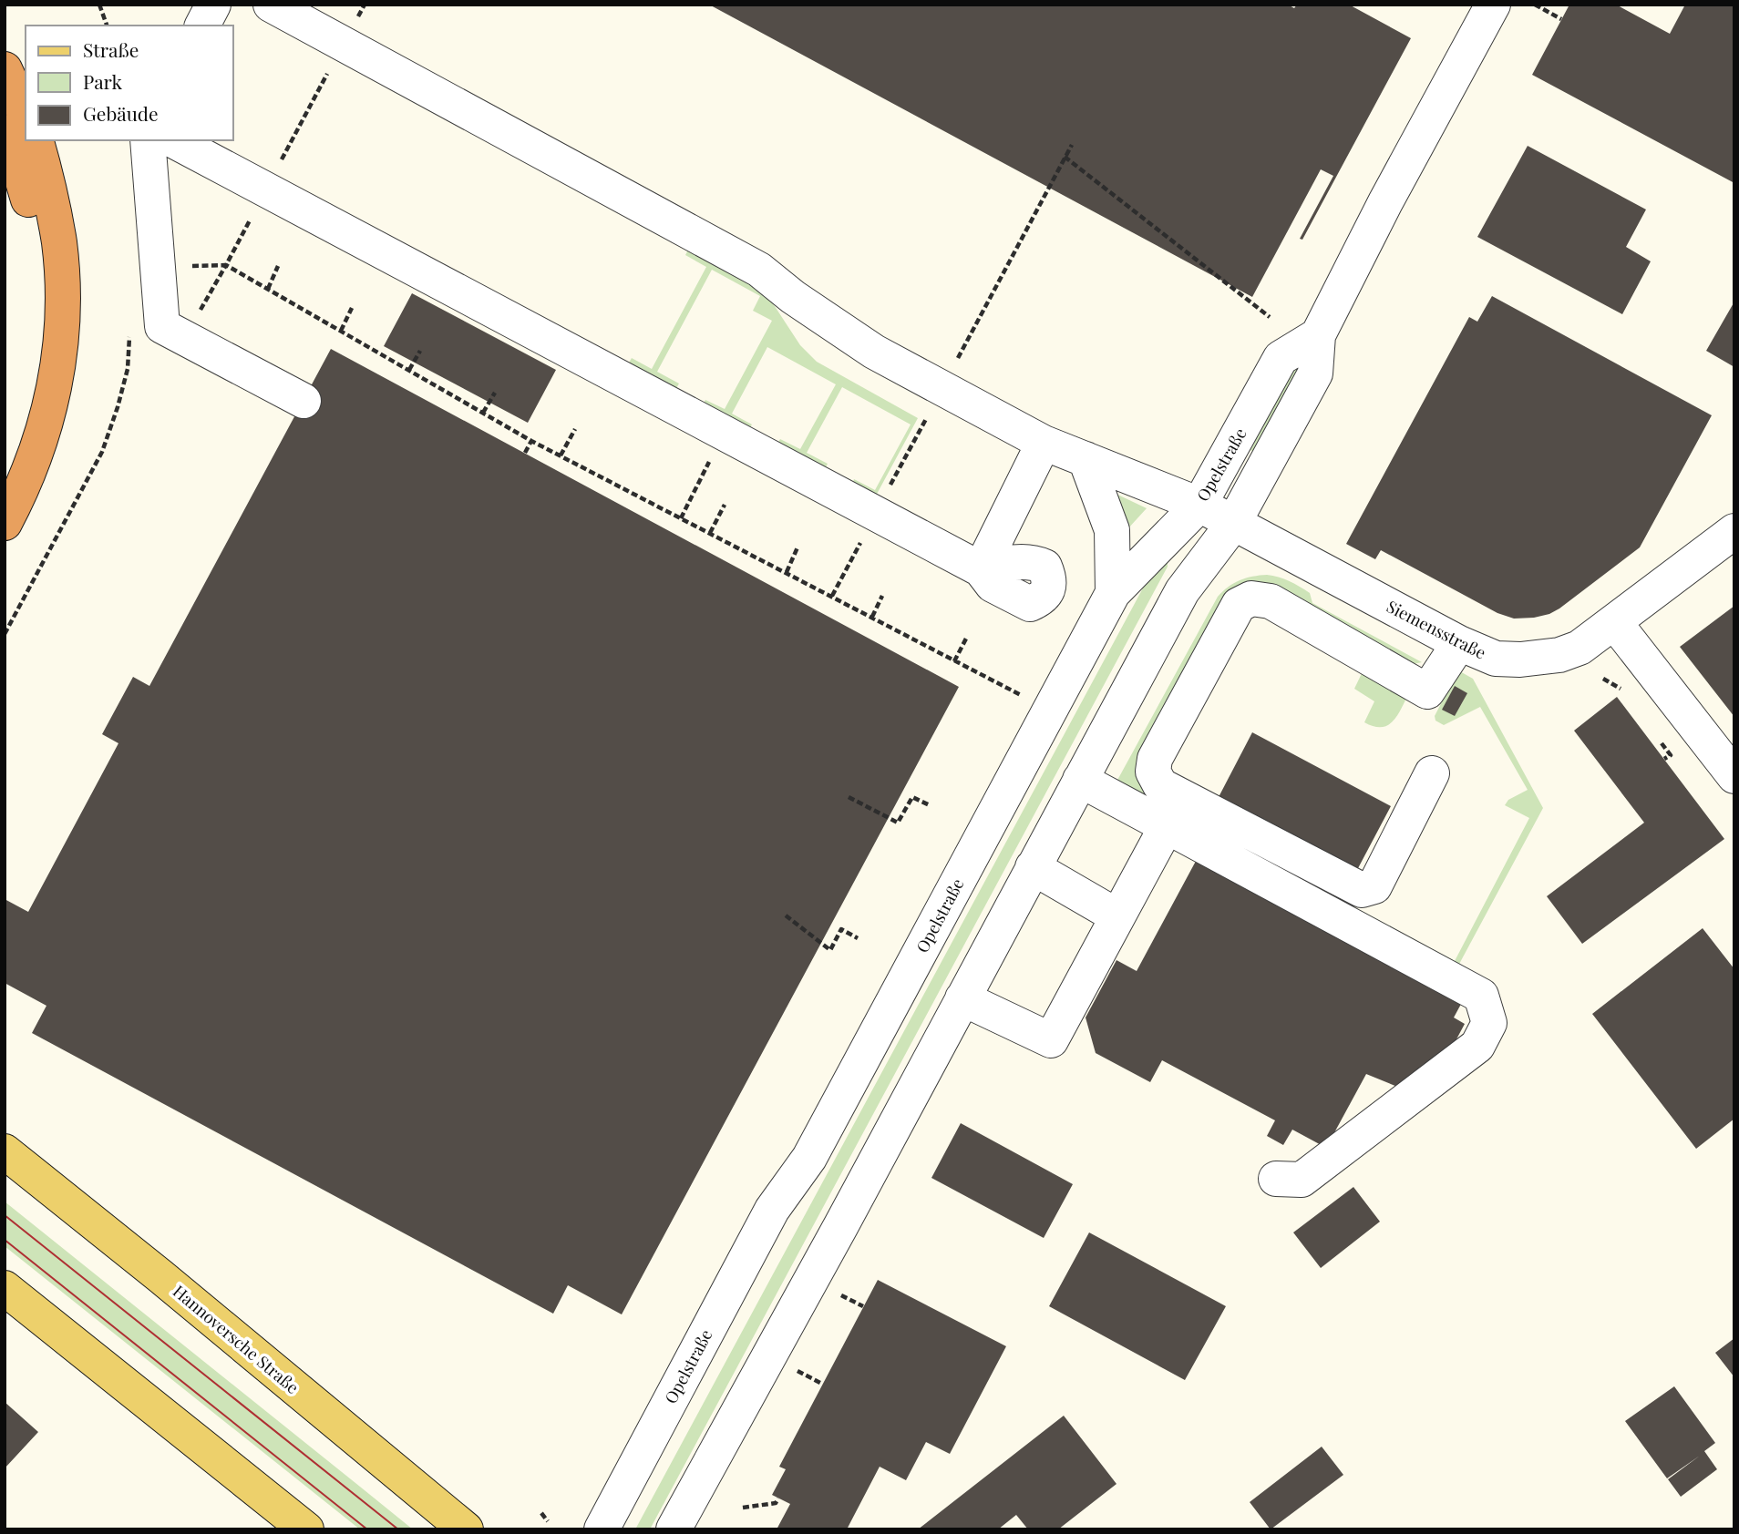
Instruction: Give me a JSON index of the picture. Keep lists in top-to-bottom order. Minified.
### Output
{"streets":{"main road":["Hannoversche Straße"],"street":["Opelstraße","Siemensstraße"]},"crossings":[["Opelstraße","Siemensstraße"]],"legend":["Straße","Park","Gebäude"]}
